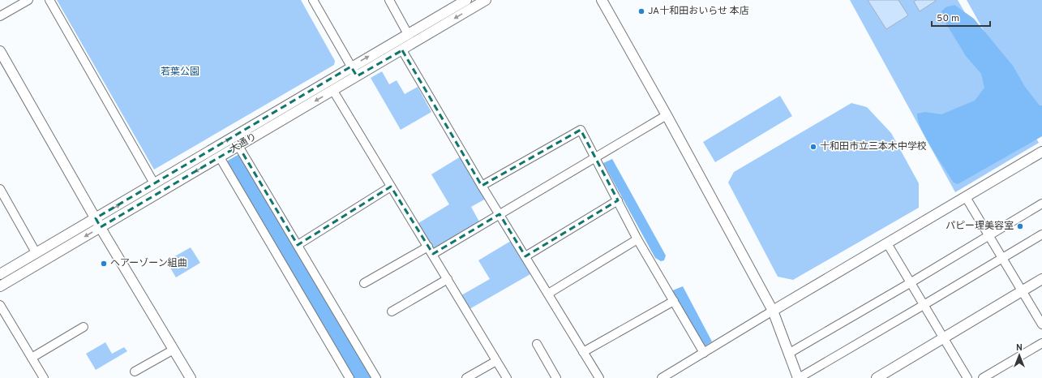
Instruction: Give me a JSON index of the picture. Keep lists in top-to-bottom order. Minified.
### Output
{"streets":{"street":["大通り"]},"parks":["若葉公園"],"places":["JA十和田おいらせ 本店","十和田市立三本木中学校","パピー理美容室","ヘアーゾーン組曲"],"scale_bar":"50 m","north":"top"}
